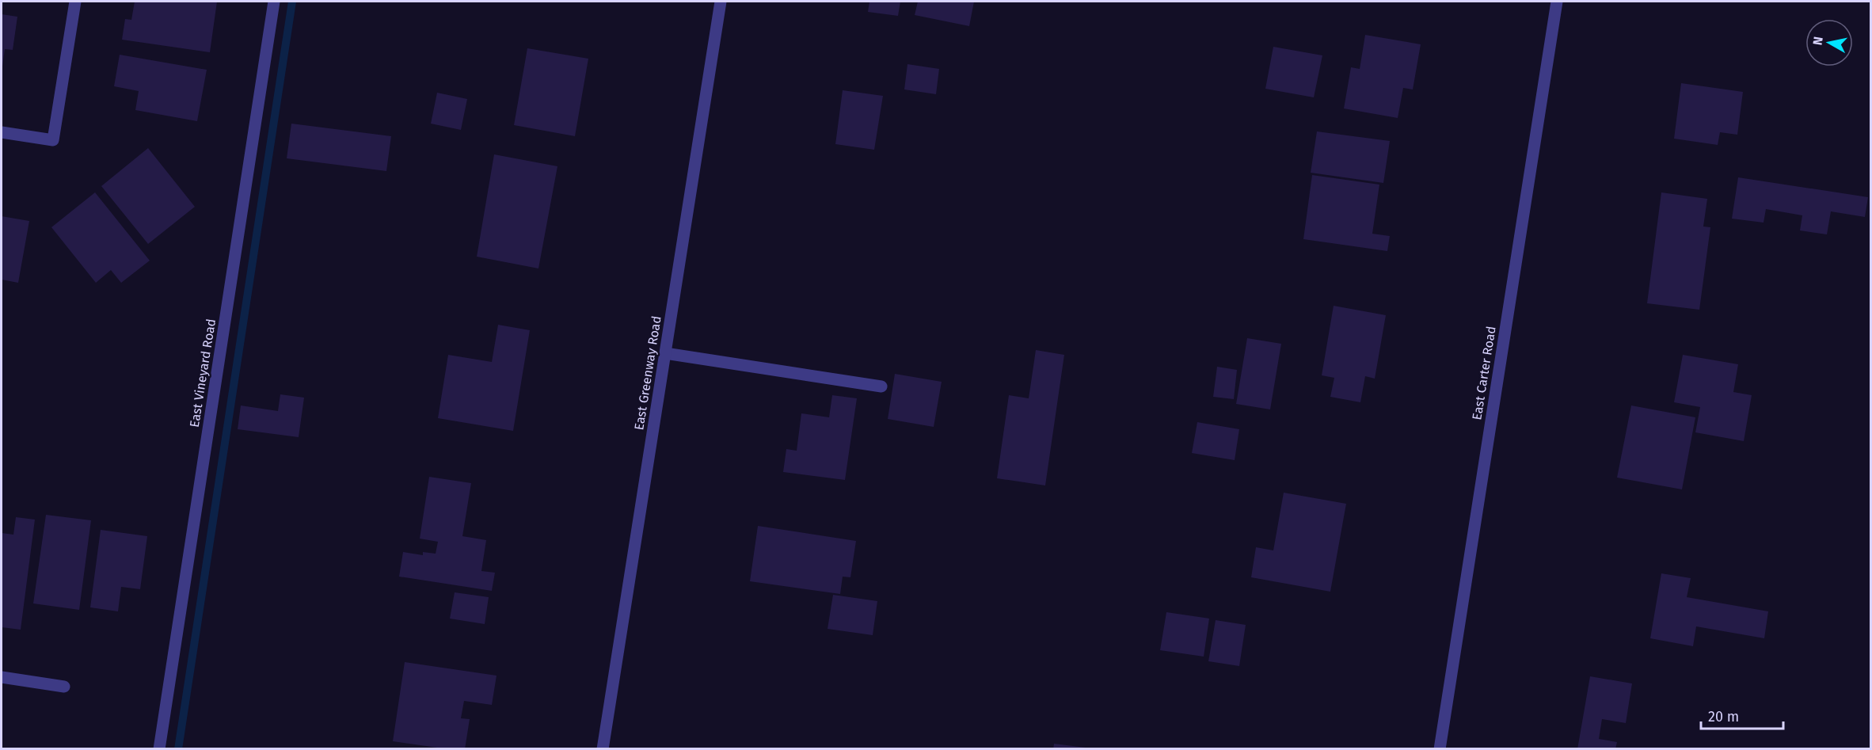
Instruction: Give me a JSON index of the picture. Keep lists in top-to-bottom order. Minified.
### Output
{"streets":{"street":["East Vineyard Road","East Greenway Road","East Carter Road"]},"scale_bar":"20 m","north":"left"}
